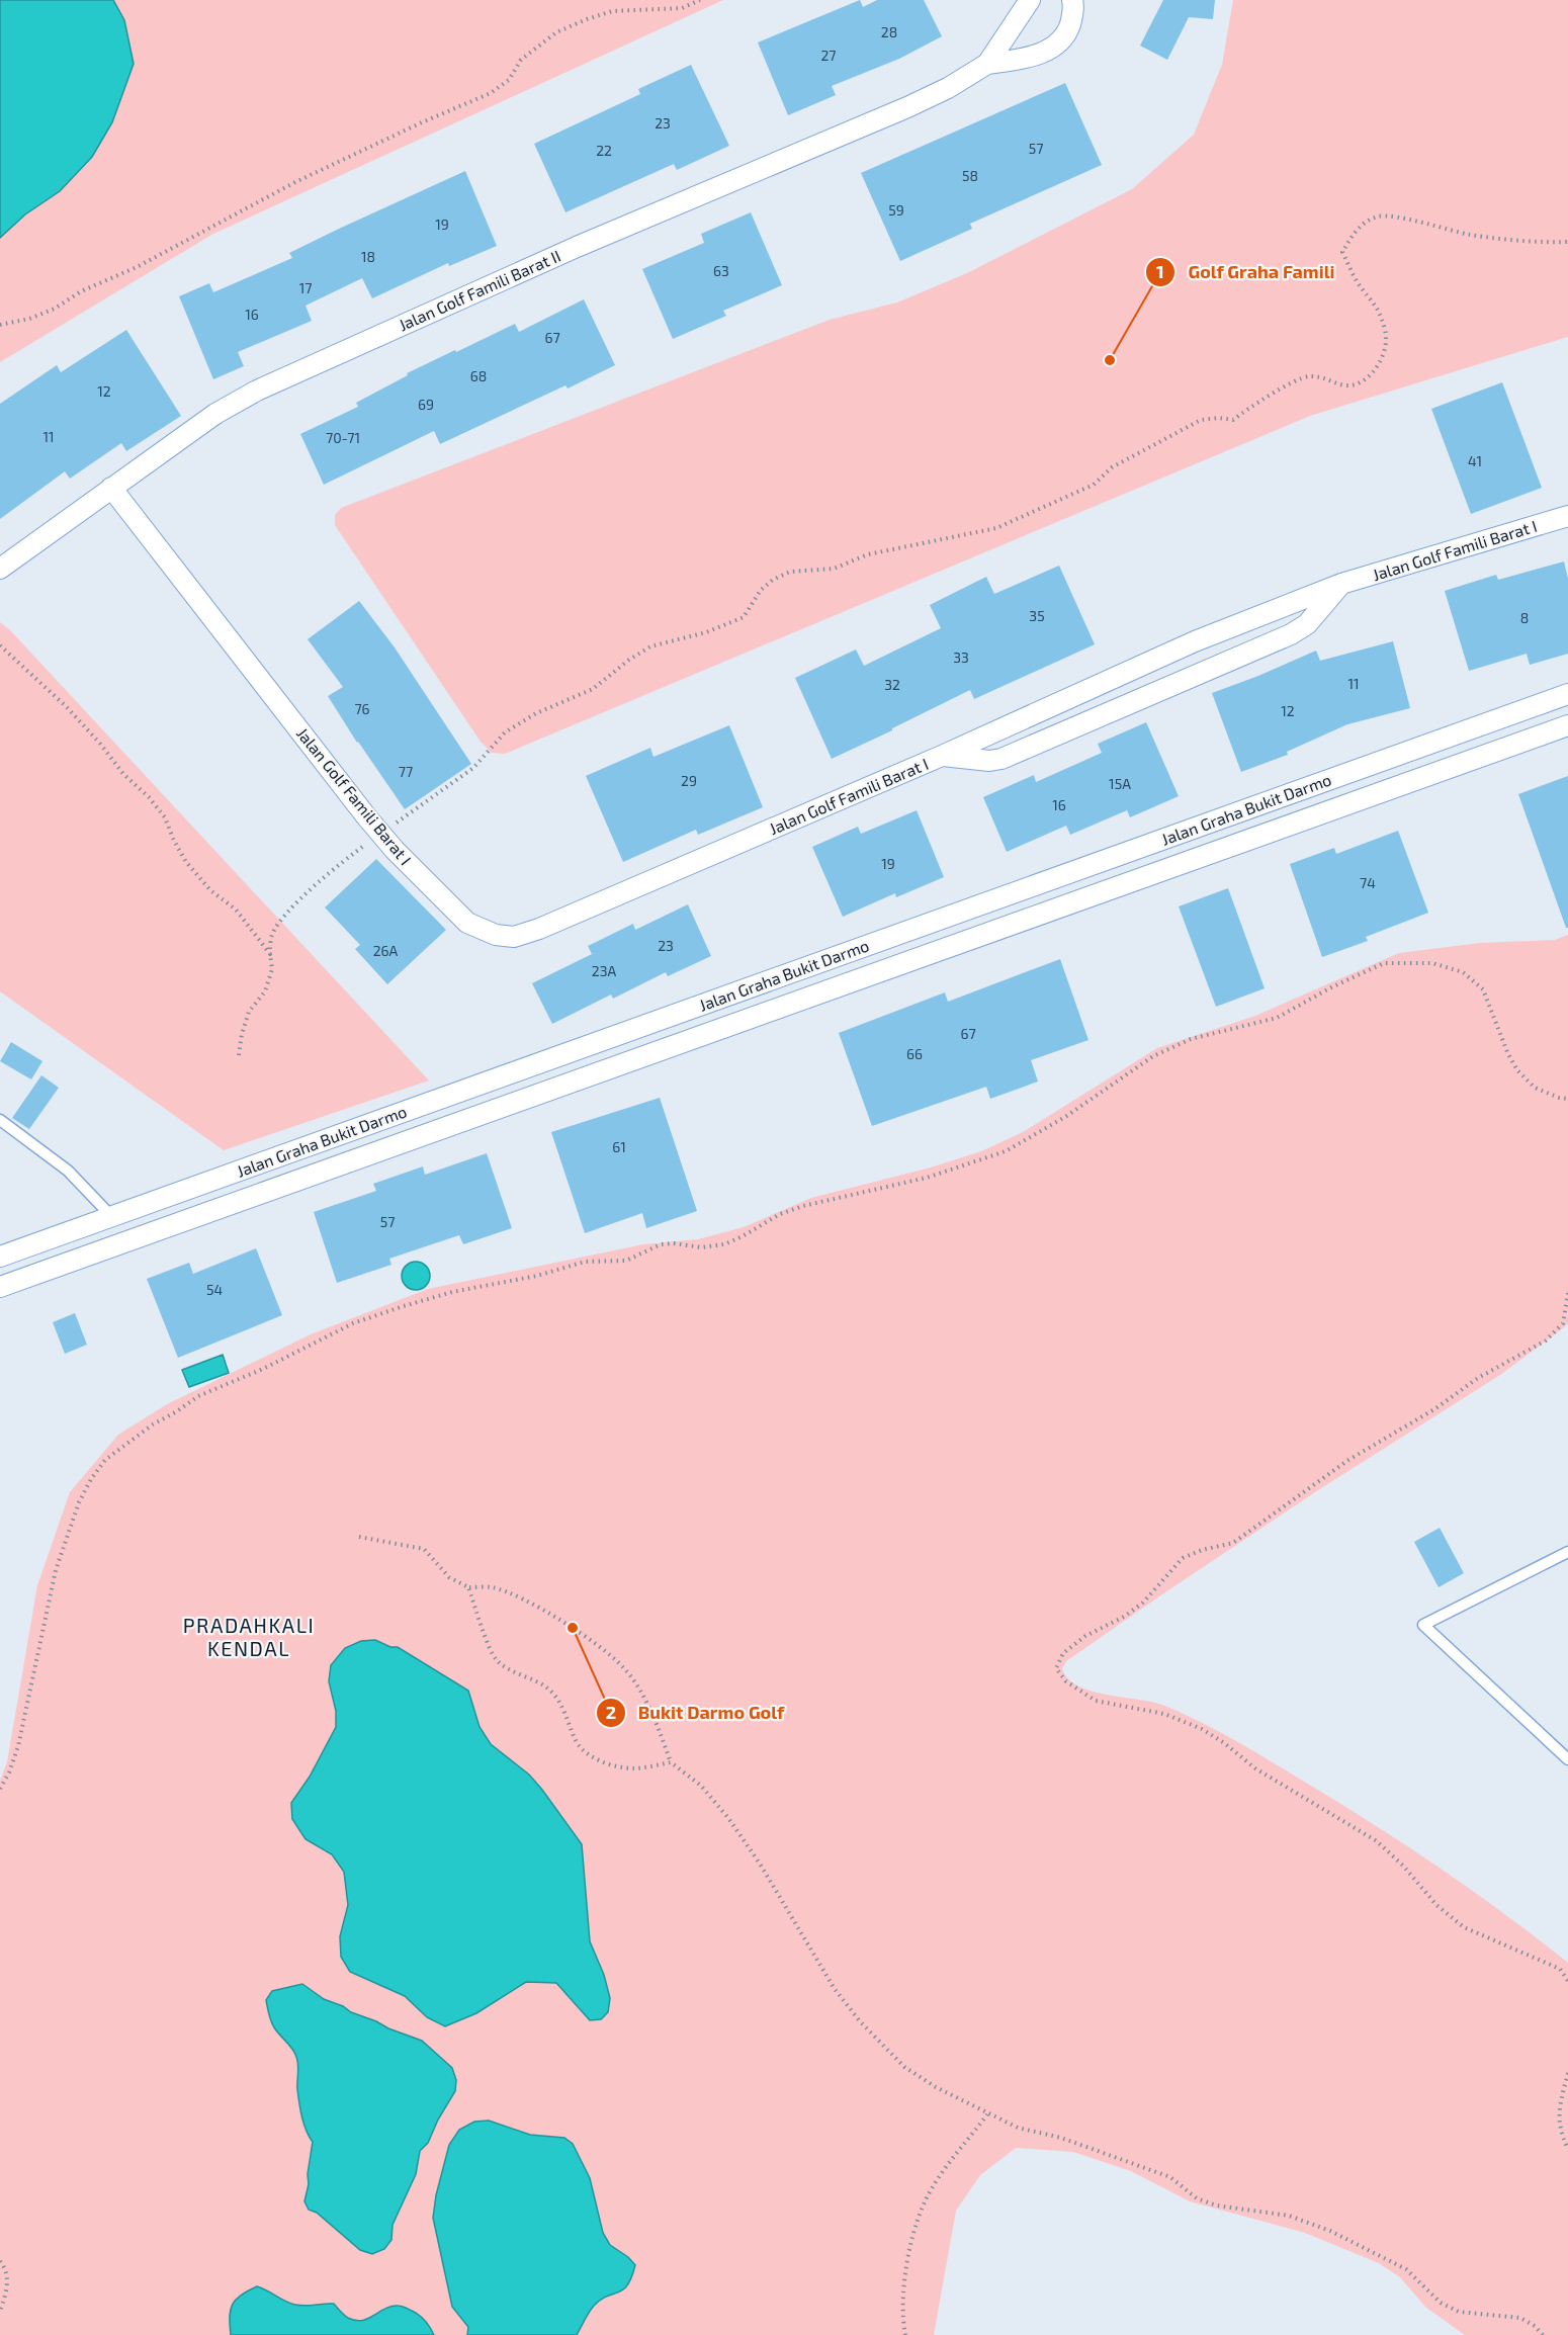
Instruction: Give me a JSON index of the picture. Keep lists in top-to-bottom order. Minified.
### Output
{"streets":{"street":["Jalan Golf Famili Barat II","Jalan Golf Famili Barat I","Jalan Graha Bukit Darmo"]},"crossings":[["Jalan Golf Famili Barat II","Jalan Golf Famili Barat I"]],"districts":["PRADAHKALI KENDAL"],"places":["Golf Graha Famili","Bukit Darmo Golf"],"house_numbers":["28","27","23","57","22","58","59","19","18","63","17","16","67","68","12","69","11","70-71","41","35","8","33","11","32","76","12","77","29","15A","16","19","74","23","26A","23A","67","66","61","57","54"]}
